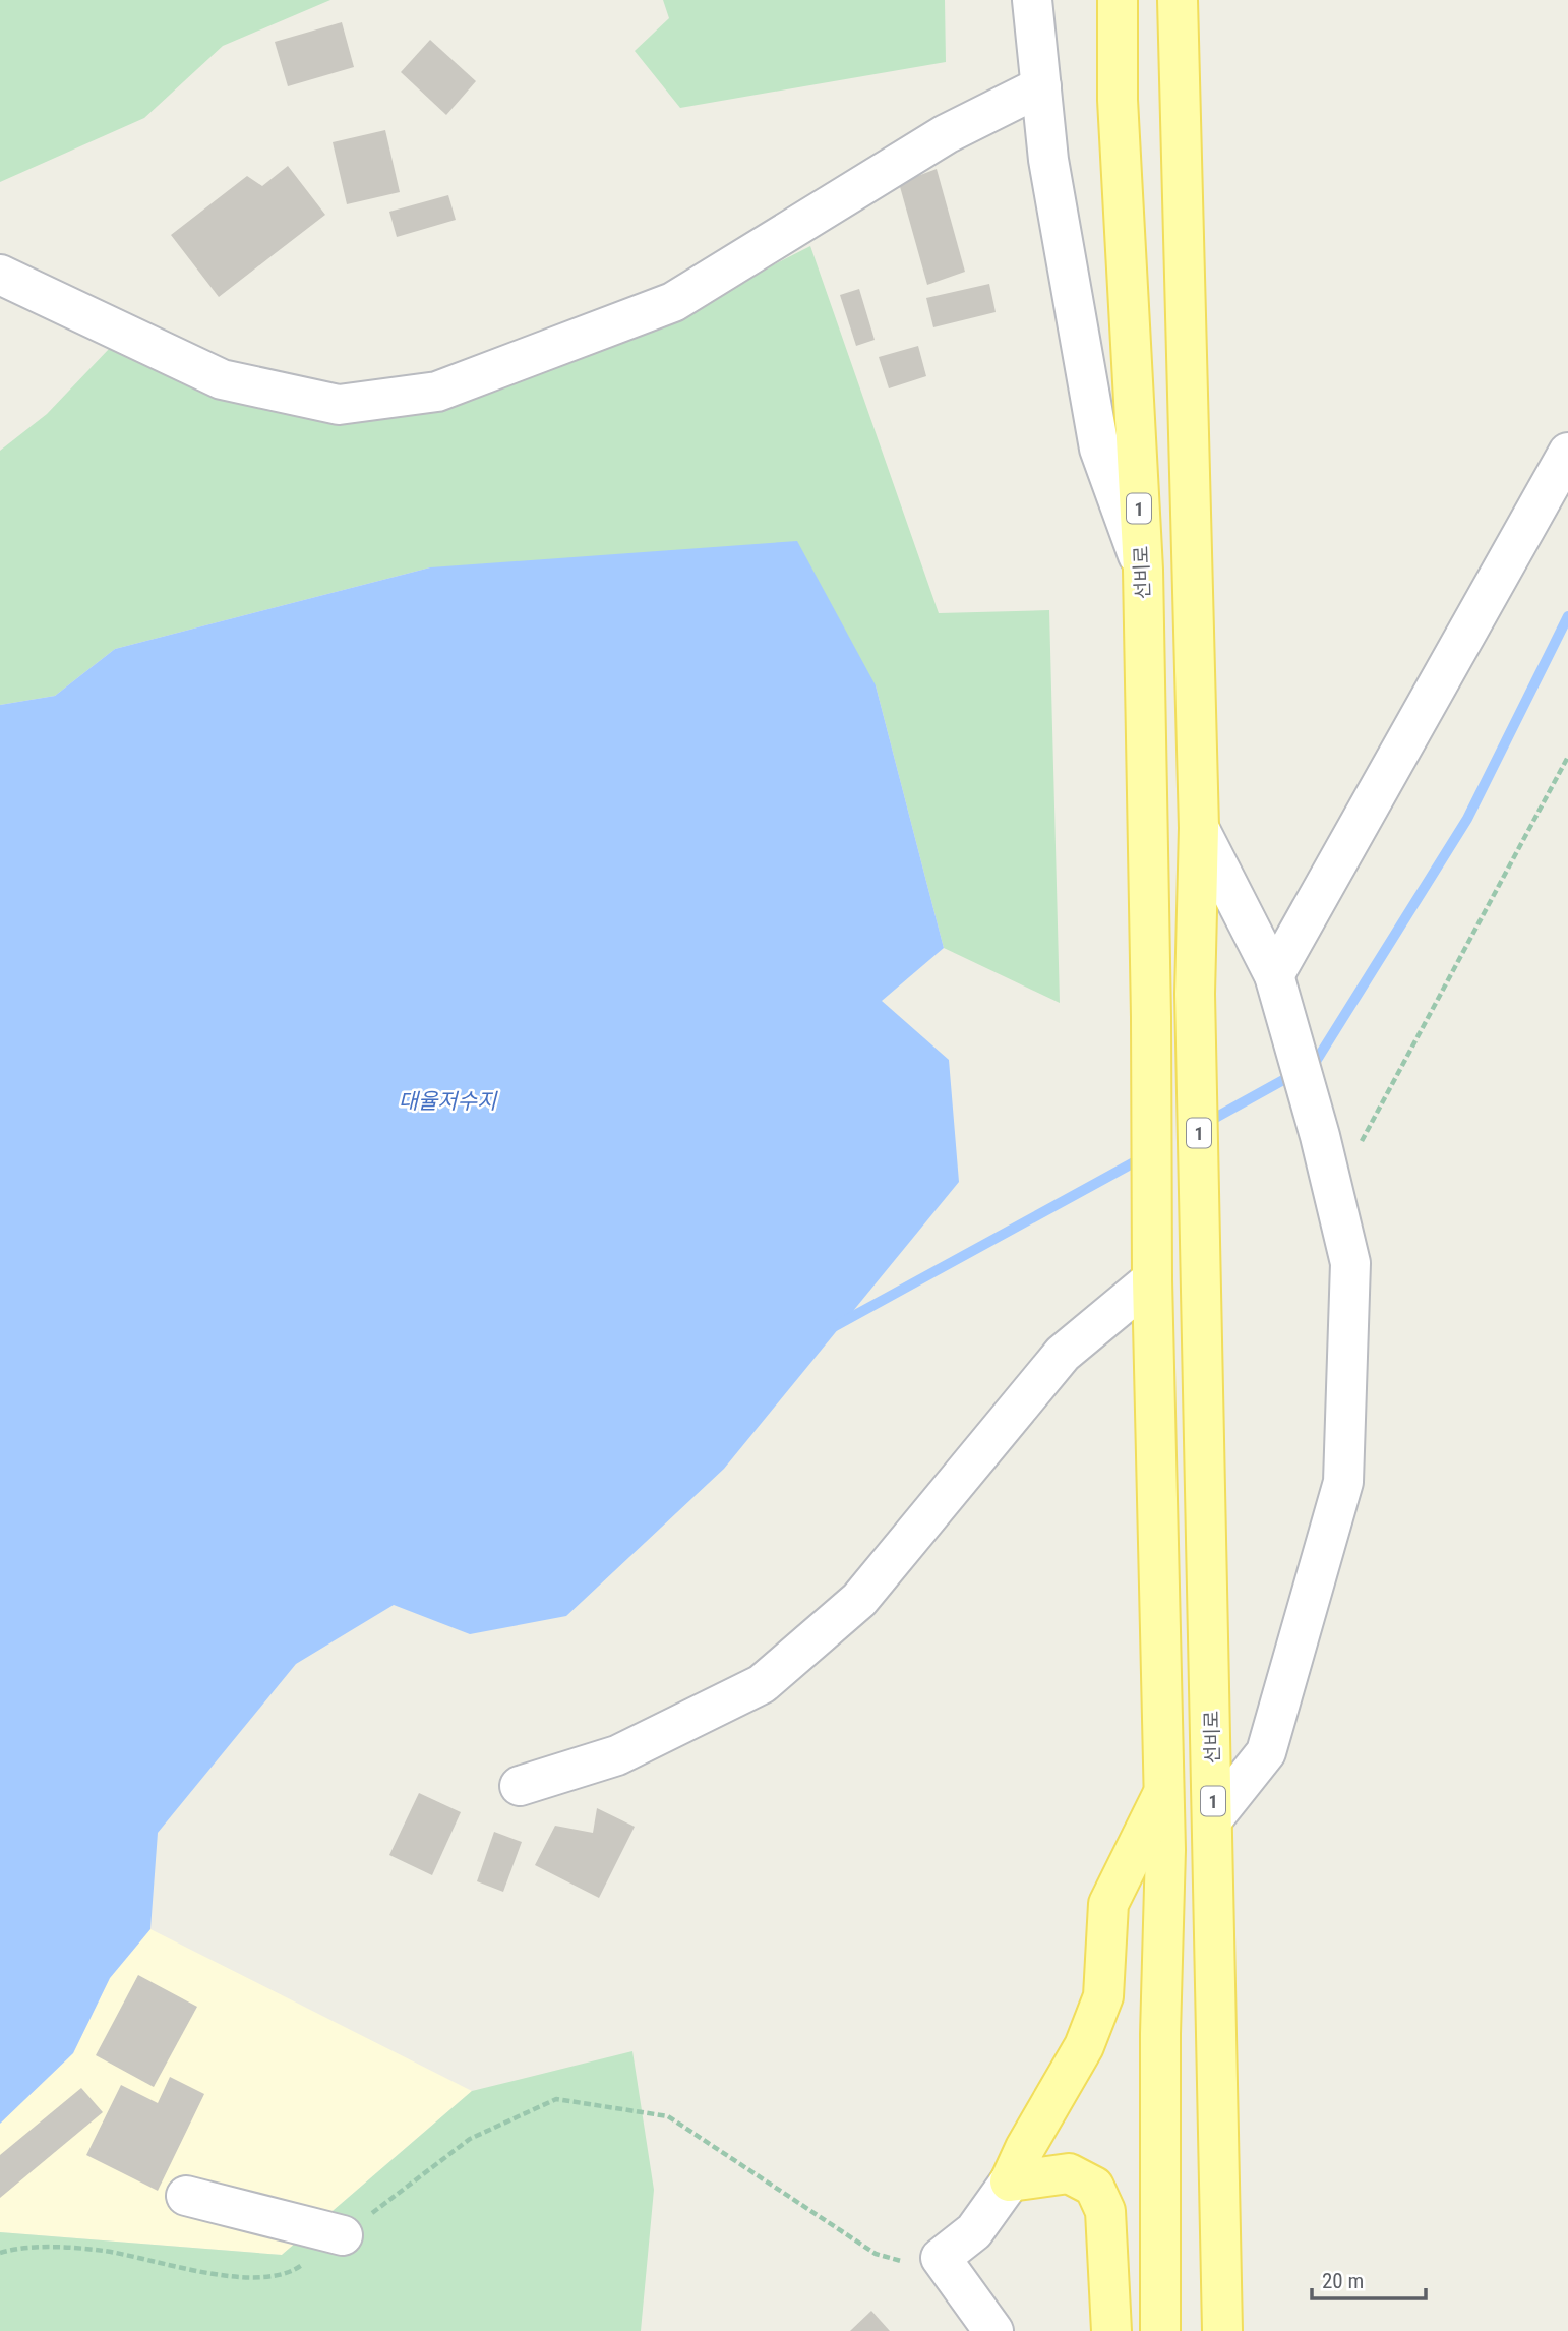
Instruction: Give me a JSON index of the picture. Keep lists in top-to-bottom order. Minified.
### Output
{"streets":{"main road":["1","선비로"]},"crossings":[["1","선비로"]],"water":["대율저수지"],"scale_bar":"20 m"}
